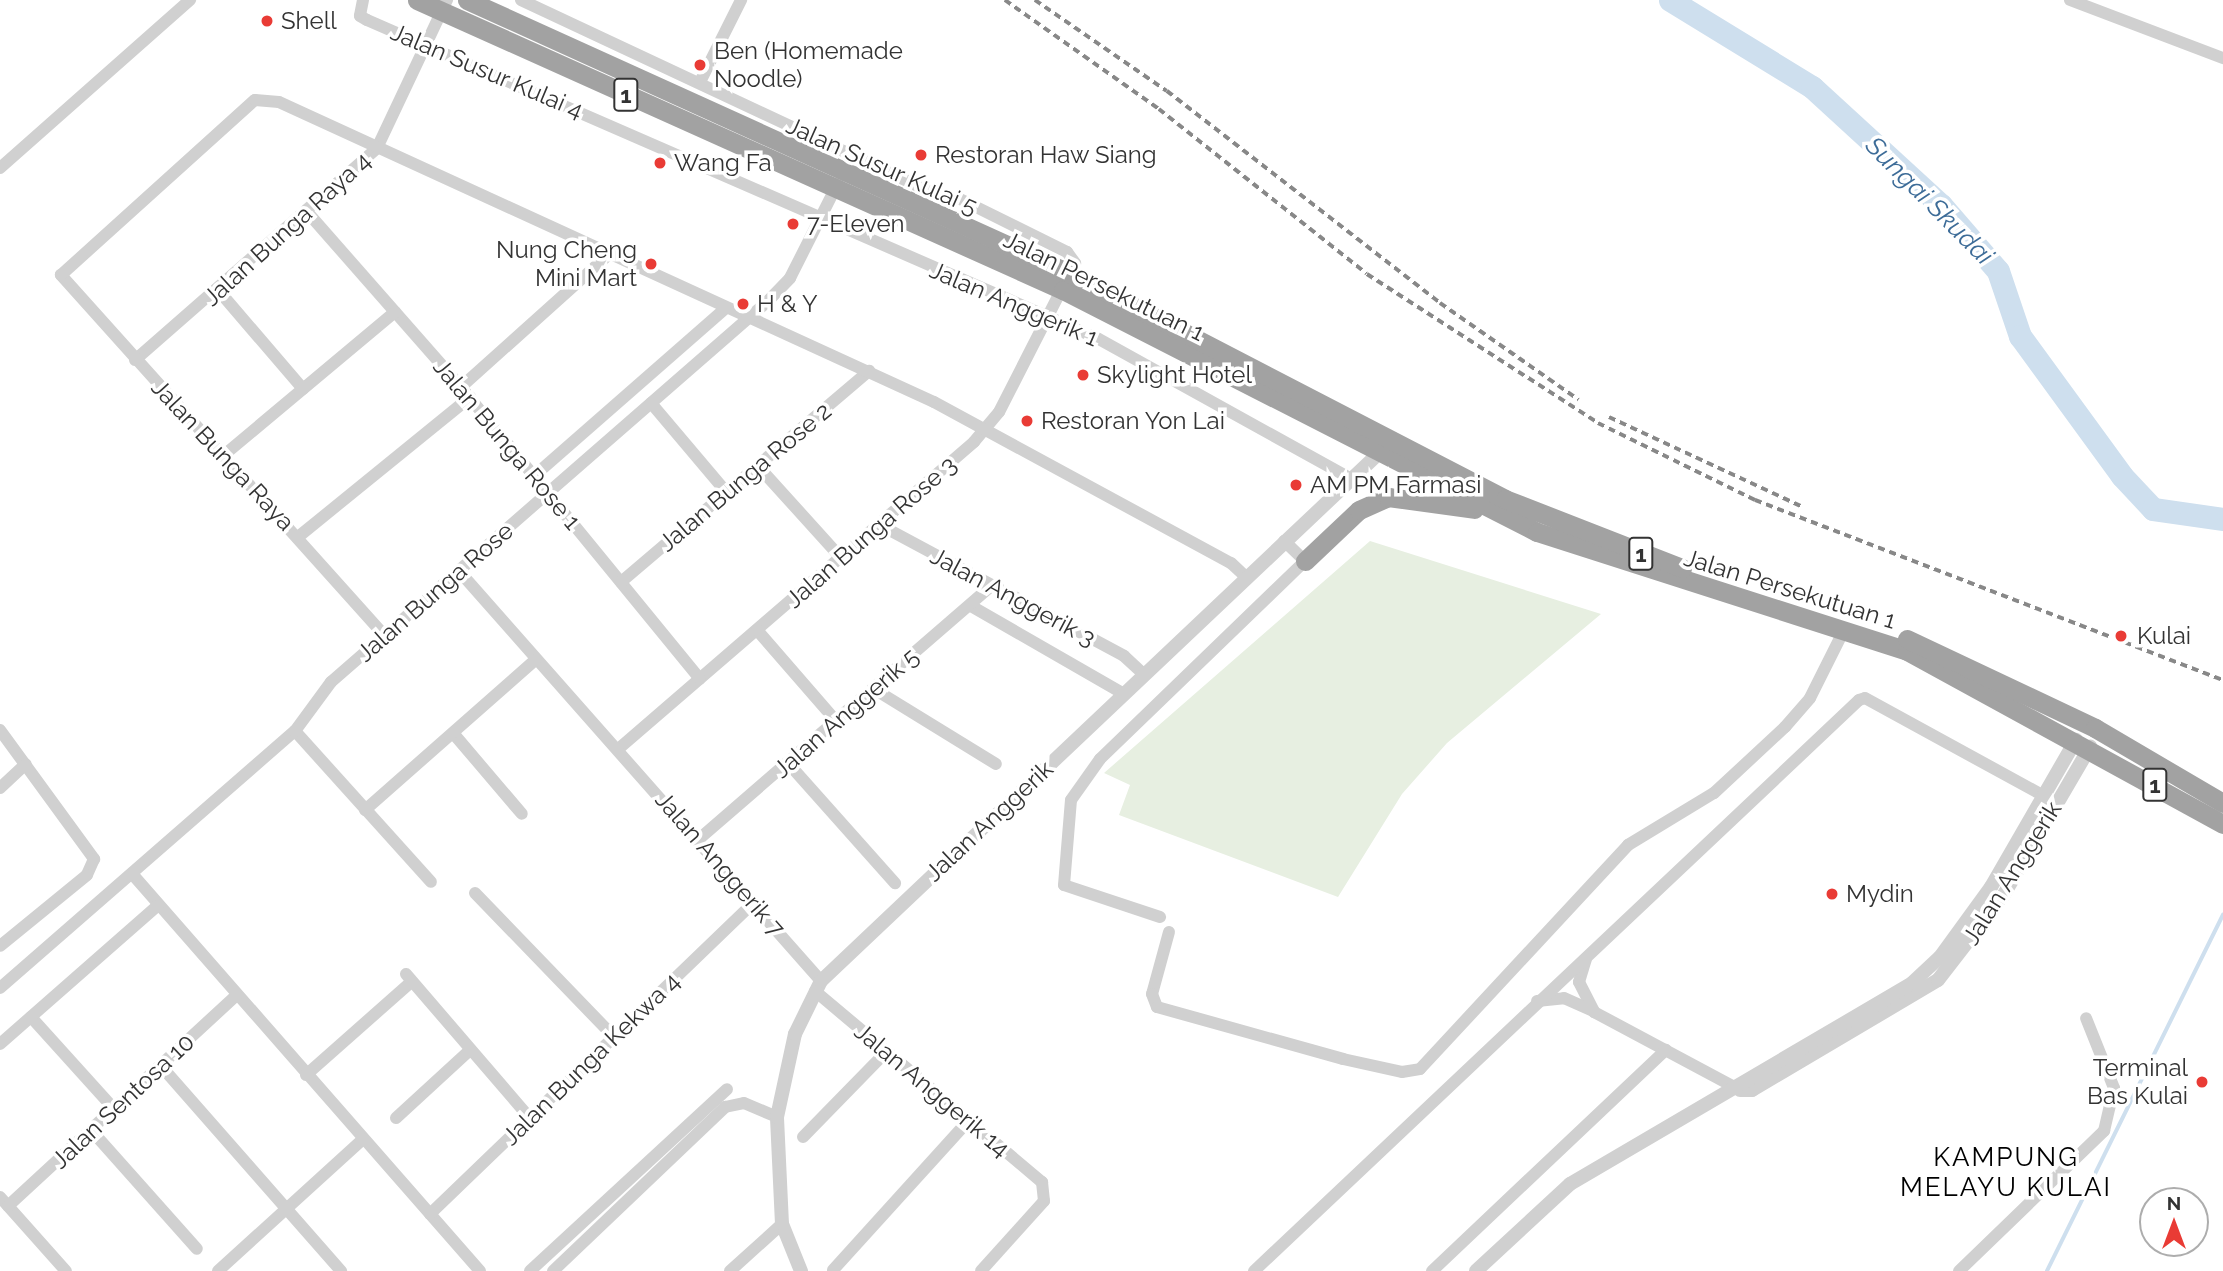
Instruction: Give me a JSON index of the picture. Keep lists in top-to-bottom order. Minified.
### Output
{"streets":{"highway":["1","Jalan Persekutuan 1"],"street":["Jalan Susur Kulai 4","Jalan Susur Kulai 5","Jalan Bunga Raya 4","Jalan Anggerik 1","Jalan Bunga Rose 1","Jalan Bunga Raya","Jalan Bunga Rose 2","Jalan Bunga Rose 3","Jalan Bunga Rose","Jalan Anggerik 3","Jalan Anggerik 5","Jalan Anggerik","Jalan Anggerik 7","Jalan Bunga Kekwa 4","Jalan Anggerik 14","Jalan Sentosa 10"]},"crossings":[["Jalan Susur Kulai 4","Jalan Bunga Raya 4"],["Jalan Susur Kulai 4","Jalan Anggerik 1"],["Jalan Susur Kulai 4","Jalan Bunga Rose"],["Jalan Susur Kulai 5","Jalan Persekutuan 1"],["Jalan Susur Kulai 5","Jalan Bunga Rose 3"],["Jalan Bunga Raya 4","Jalan Persekutuan 1"],["Jalan Bunga Raya 4","Jalan Bunga Rose 1"],["Jalan Bunga Raya 4","Jalan Bunga Raya"],["Jalan Persekutuan 1","Jalan Bunga Rose 3"],["Jalan Persekutuan 1","Jalan Bunga Rose"],["Jalan Persekutuan 1","Jalan Anggerik"],["Jalan Anggerik 1","Jalan Bunga Rose 3"],["Jalan Anggerik 1","Jalan Bunga Rose"],["Jalan Anggerik 1","Jalan Anggerik"],["Jalan Bunga Rose 1","Jalan Bunga Rose 2"],["Jalan Bunga Rose 1","Jalan Bunga Rose 3"],["Jalan Bunga Rose 1","Jalan Bunga Rose"],["Jalan Bunga Raya","Jalan Bunga Rose"],["Jalan Bunga Rose 3","Jalan Anggerik 3"],["Jalan Bunga Rose 3","Jalan Anggerik 7"],["Jalan Bunga Rose","Jalan Anggerik 7"],["Jalan Anggerik 3","Jalan Anggerik 5"],["Jalan Anggerik 3","Jalan Anggerik"],["Jalan Anggerik 5","Jalan Anggerik 7"],["Jalan Anggerik","Jalan Anggerik 7"],["Jalan Anggerik","Jalan Anggerik 14"],["Jalan Anggerik 7","Jalan Bunga Kekwa 4"],["Jalan Anggerik 7","Jalan Anggerik 14"]],"districts":["KAMPUNG MELAYU KULAI"],"water":["Sungai Skudai"],"places":["Shell","Ben (Homemade Noodle)","Restoran Haw Siang","Wang Fa","7-Eleven","Nung Cheng Mini Mart","H & Y","Skylight Hotel","Restoran Yon Lai","AM PM Farmasi","Kulai","Mydin","Terminal Bas Kulai"],"north":"top"}
